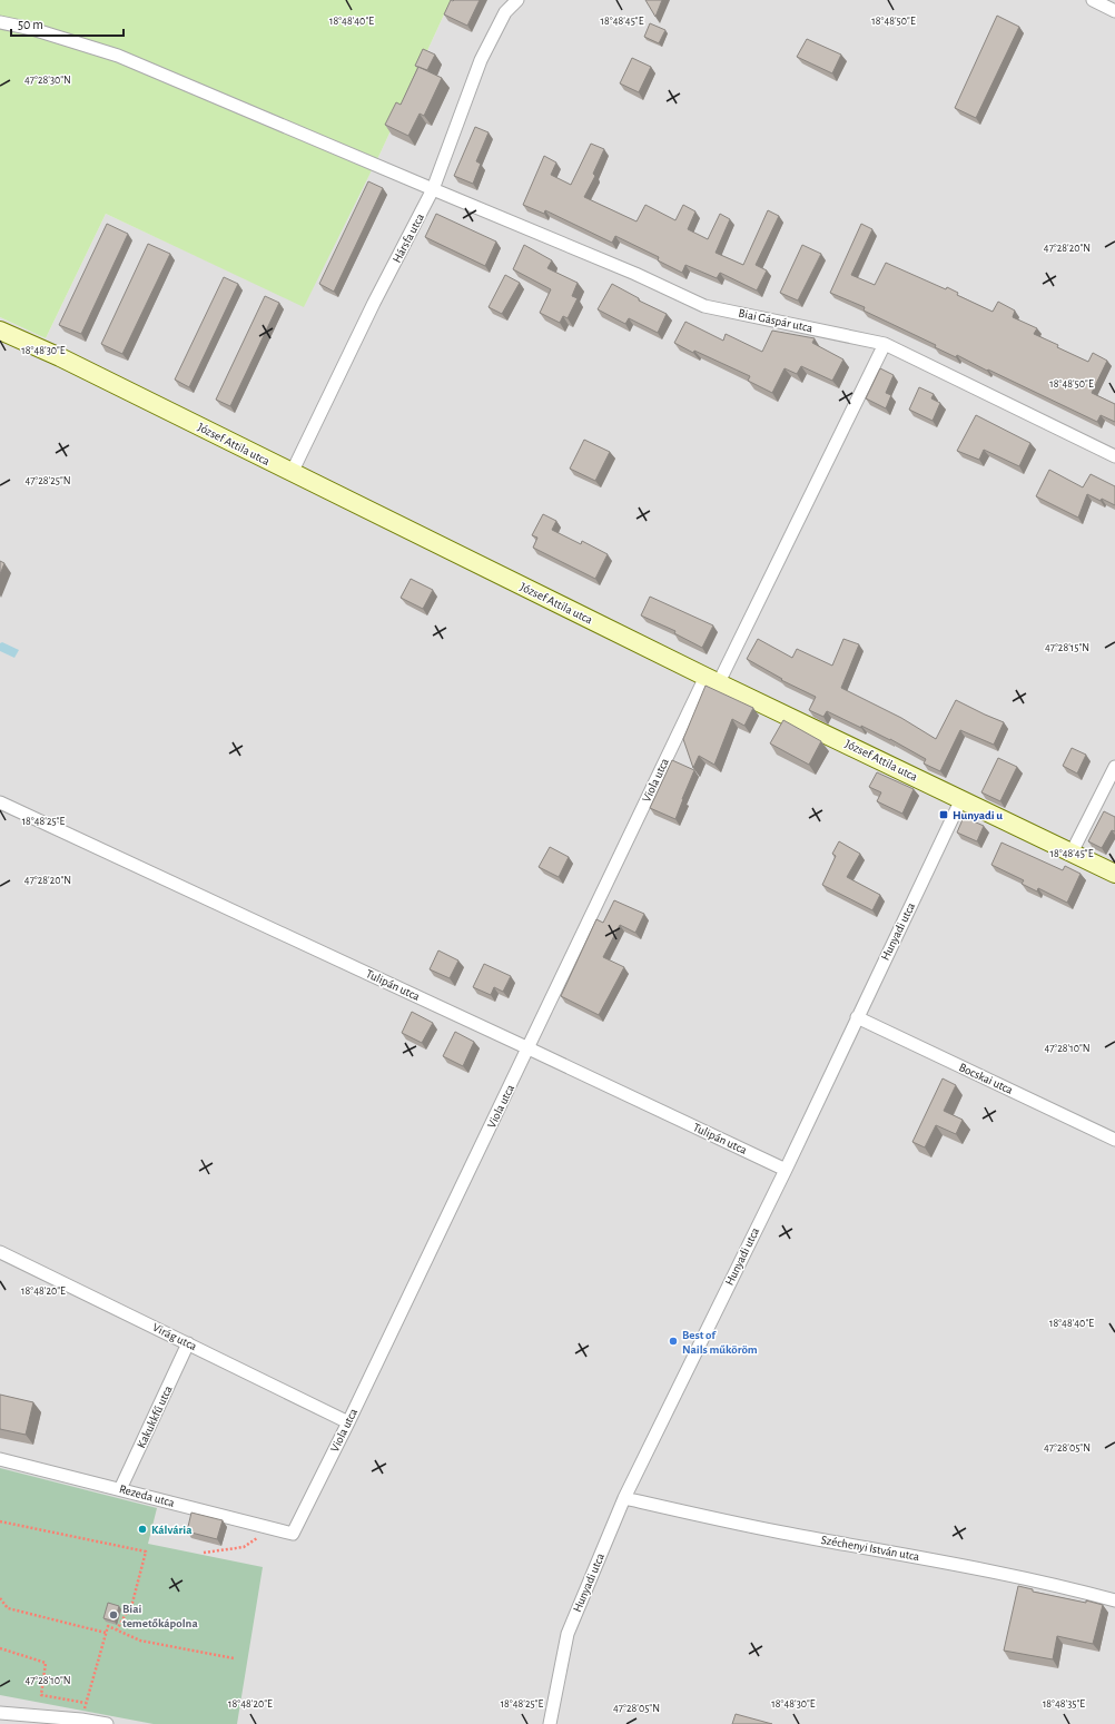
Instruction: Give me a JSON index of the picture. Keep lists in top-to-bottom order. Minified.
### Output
{"streets":{"street":["Hársfa utca","Biai Gáspár utca","József Attila utca","Viola utca","Hunyadi utca","Tulipán utca","Bocskai utca","Virág utca","Kakukkfű utca","Rezeda utca","Széchenyi István utca"]},"crossings":[["Hársfa utca","Biai Gáspár utca"],["Hársfa utca","József Attila utca"],["Biai Gáspár utca","Viola utca"],["József Attila utca","Viola utca"],["József Attila utca","Hunyadi utca"],["Viola utca","Tulipán utca"],["Viola utca","Virág utca"],["Viola utca","Rezeda utca"],["Hunyadi utca","Tulipán utca"],["Hunyadi utca","Bocskai utca"],["Hunyadi utca","Széchenyi István utca"],["Virág utca","Kakukkfű utca"],["Kakukkfű utca","Rezeda utca"]],"places":{"transit":["Hunyadi u"],"other":["Best of Nails műköröm","Kálvária","Biai temetőkápolna"]},"scale_bar":"50 m","coordinates":["18°48'40\"E","18°48'45\"E","18°48'50\"E","47°28'30\"N","47°28'20\"N","18°48'30\"E","47°28'25\"N","47°28'15\"N","18°48'25\"E","47°28'10\"N","18°48'20\"E","47°28'05\"N","18°48'35\"E"]}
